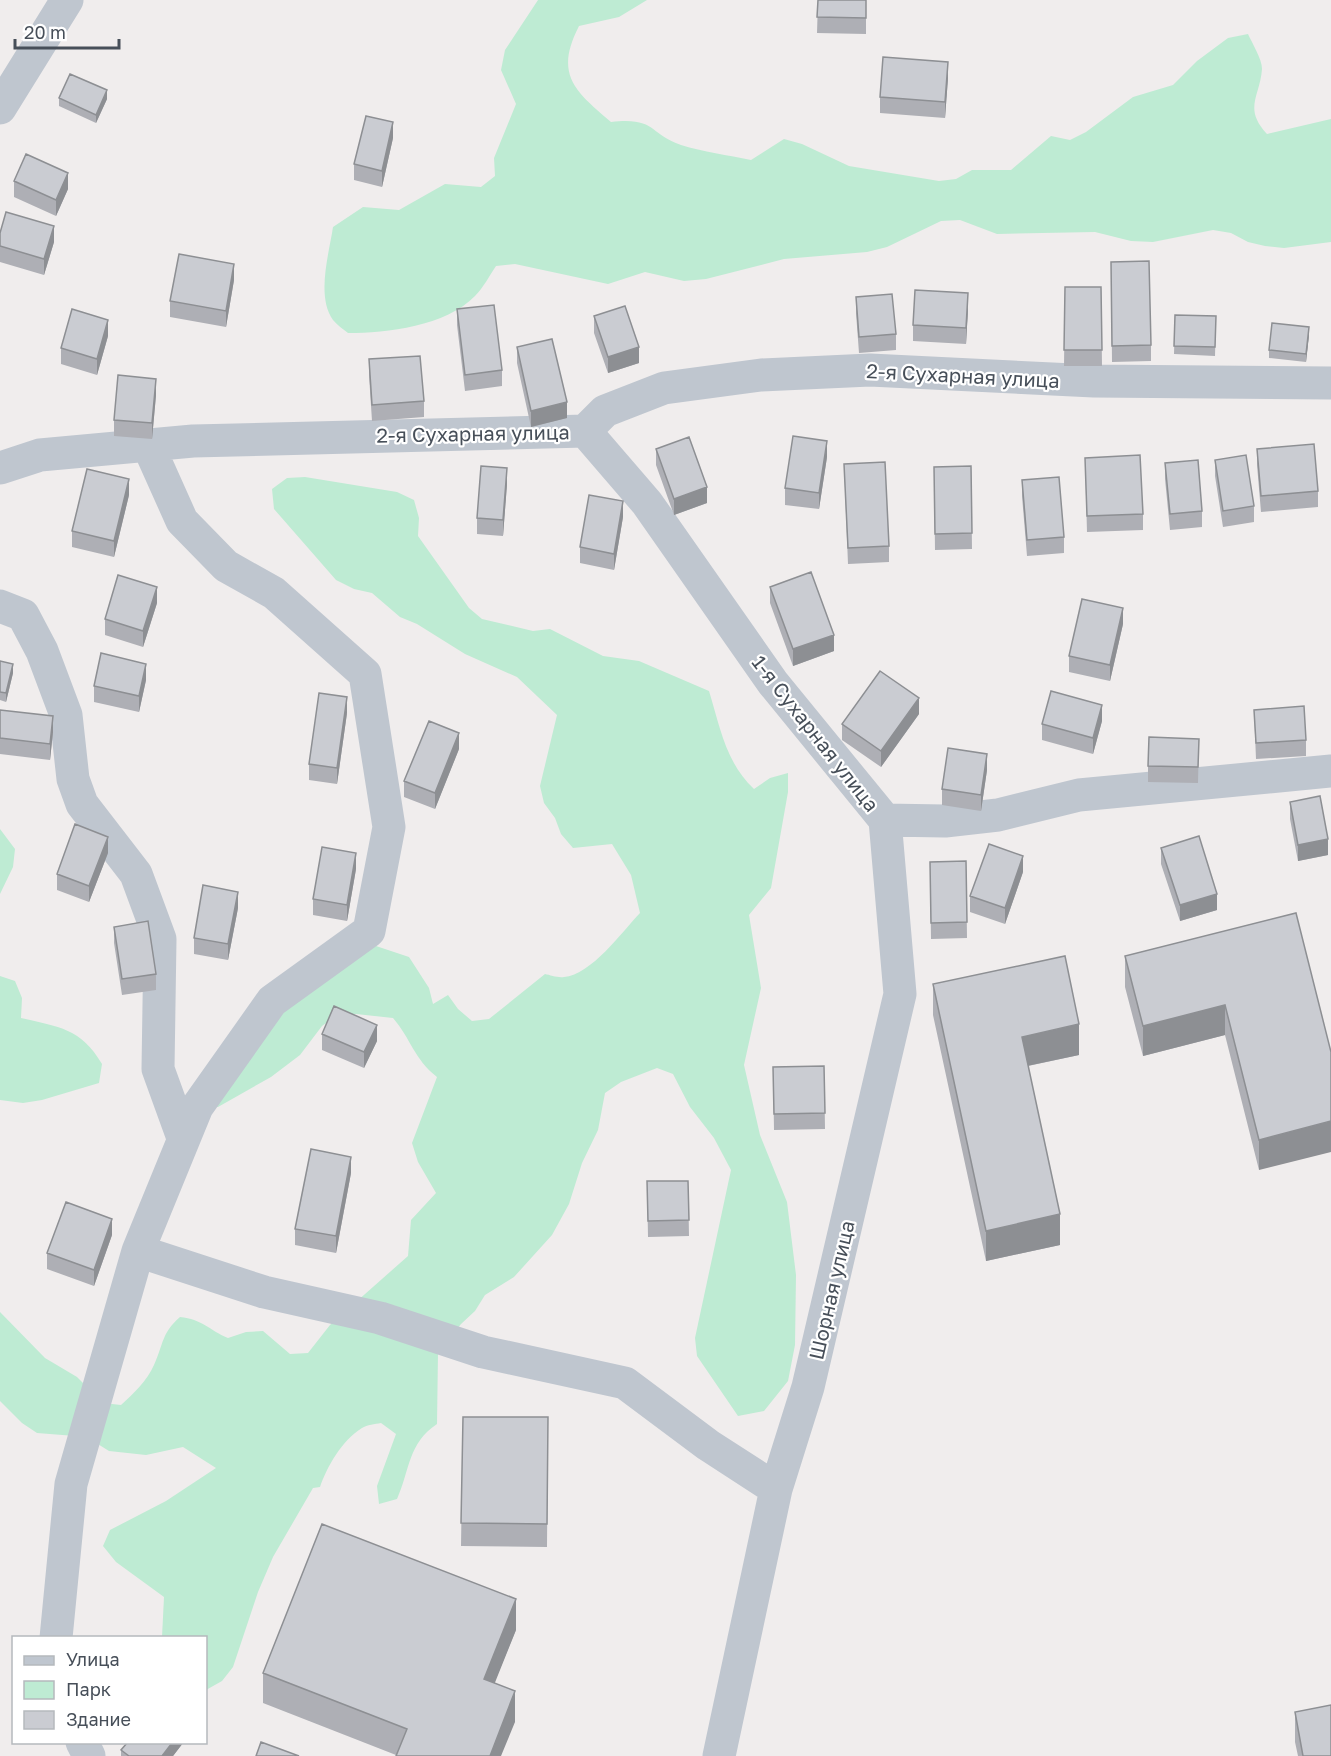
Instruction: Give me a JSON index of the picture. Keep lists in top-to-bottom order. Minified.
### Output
{"streets":{"street":["2-я Сухарная улица","1-я Сухарная улица","Шорная улица"]},"crossings":[["2-я Сухарная улица","1-я Сухарная улица"],["1-я Сухарная улица","Шорная улица"]],"legend":["Улица","Парк","Здание"],"scale_bar":"20 m"}
